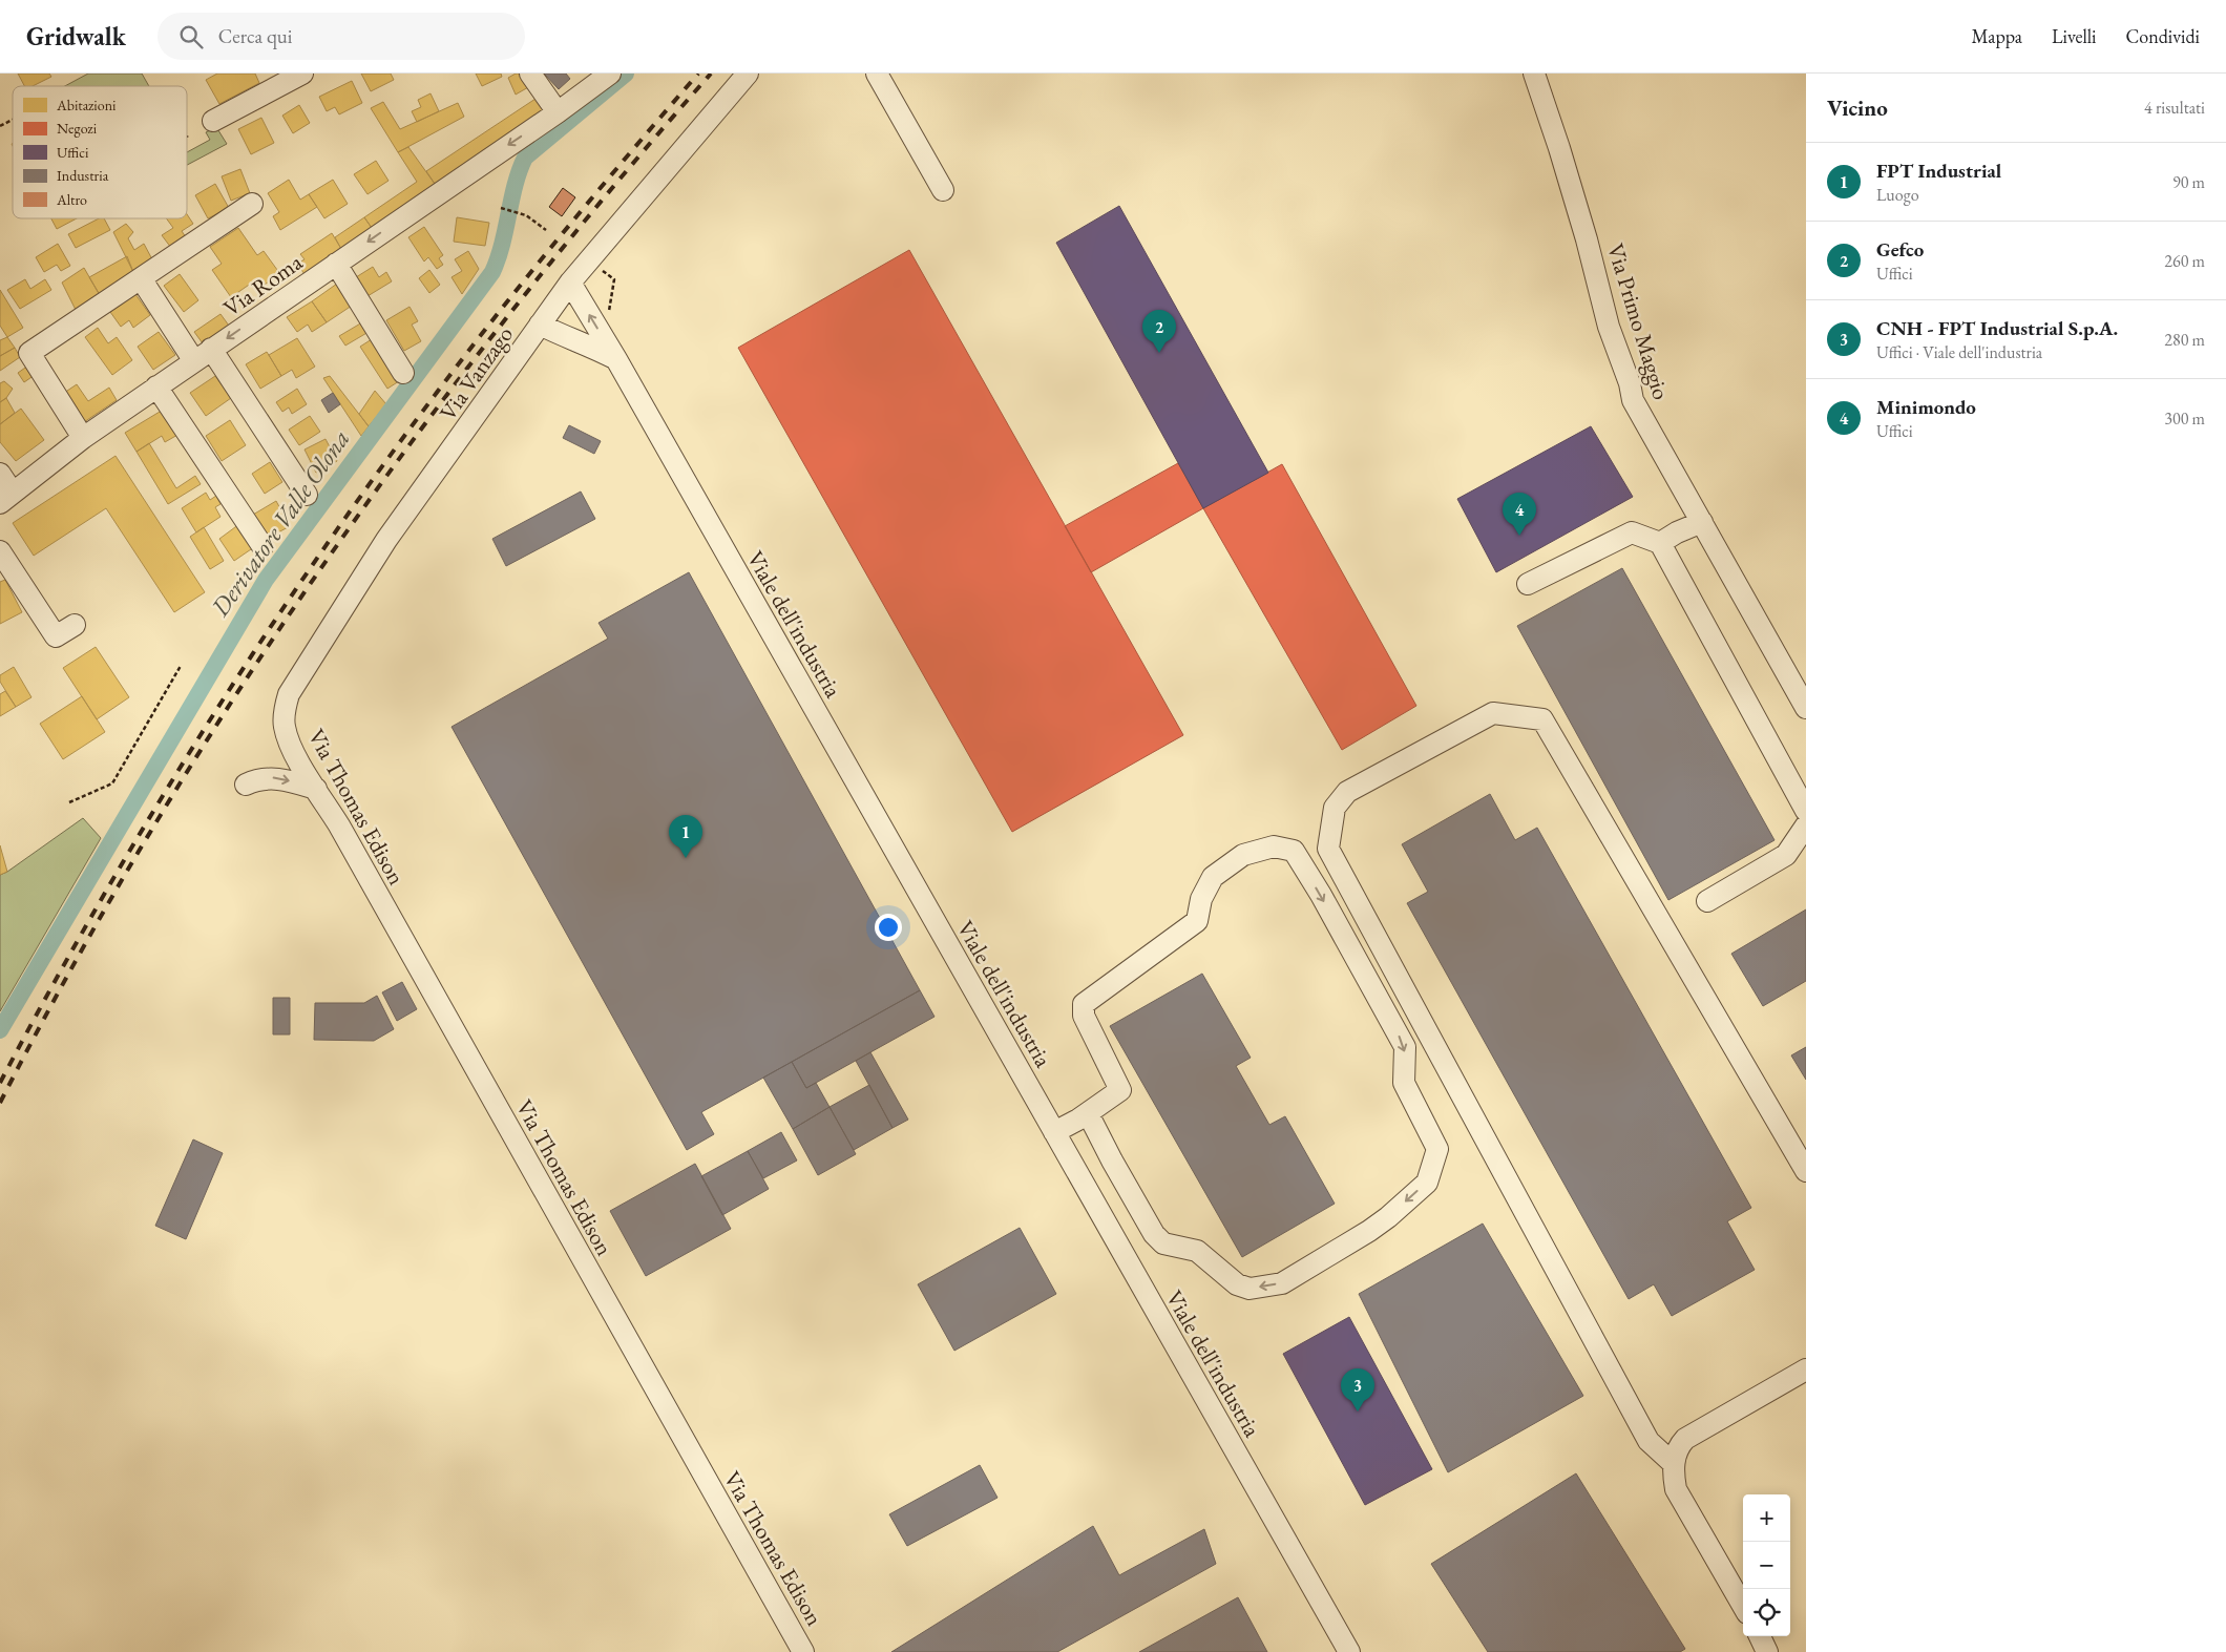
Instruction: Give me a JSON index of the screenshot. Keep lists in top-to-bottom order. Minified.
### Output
{"streets":{"street":["Via Roma","Via Primo Maggio","Via Vanzago","Viale dell'industria","Via Thomas Edison"]},"crossings":[["Via Vanzago","Viale dell'industria"],["Via Vanzago","Via Thomas Edison"]],"water":["Derivatore Valle Olona"],"legend":["Abitazioni","Negozi","Uffici","Industria","Altro"],"page":{"header":"Gridwalk","search":"Cerca qui","nav":["Mappa","Livelli","Condividi"],"heading":["Vicino","4 risultati"],"list":[{"mark":"1","name":"FPT Industrial","note":"Luogo","value":"90 m"},{"mark":"2","name":"Gefco","note":"Uffici","value":"260 m"},{"mark":"3","name":"CNH - FPT Industrial S.p.A.","note":"Uffici · Viale dell'industria","value":"280 m"},{"mark":"4","name":"Minimondo","note":"Uffici","value":"300 m"}],"pins":["2","4","1","3"],"map_buttons":["+","−"]}}
